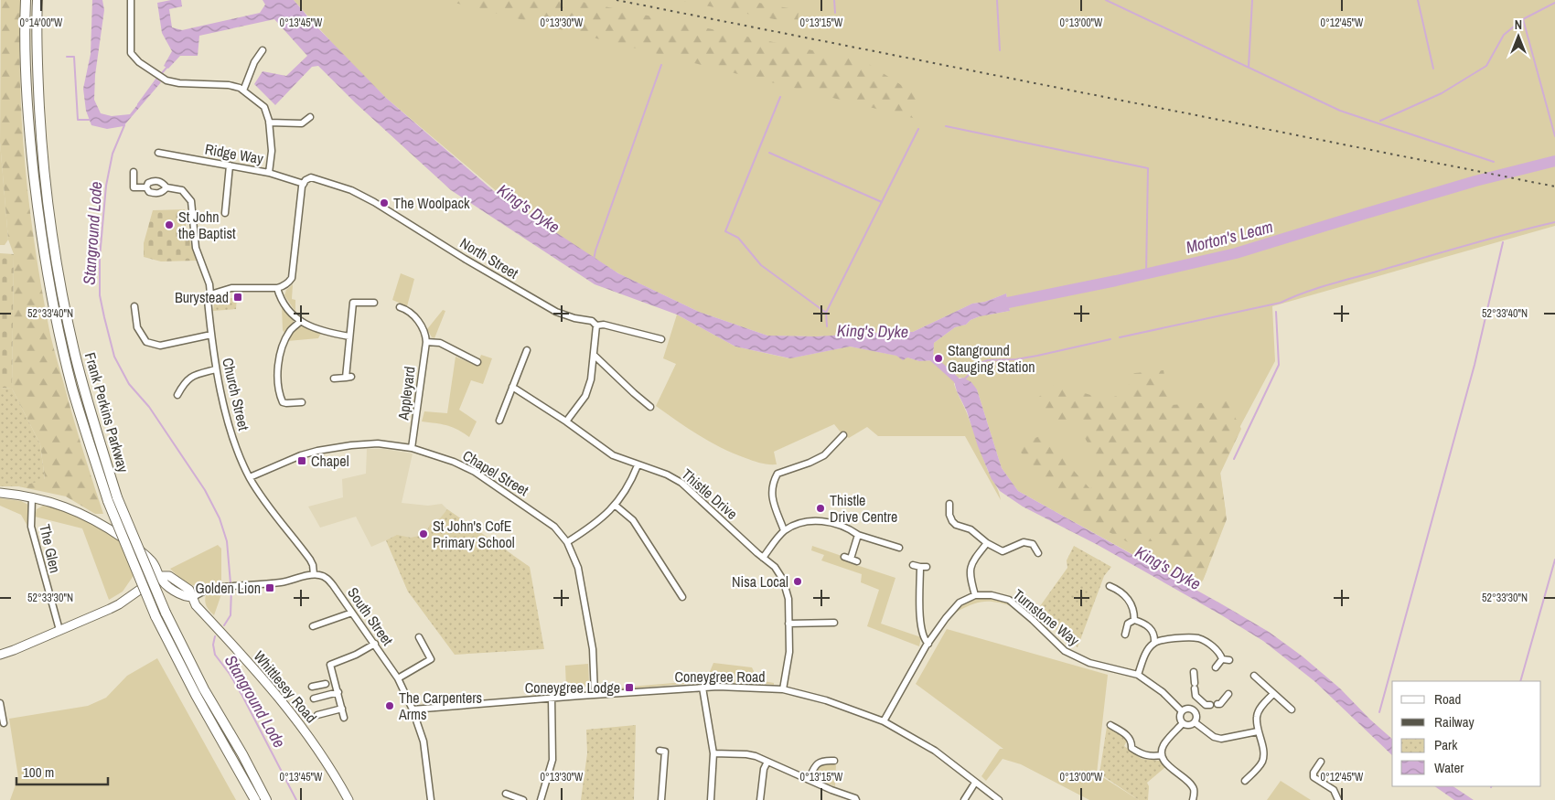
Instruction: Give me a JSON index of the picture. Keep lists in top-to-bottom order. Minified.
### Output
{"streets":{"highway":["Frank Perkins Parkway"],"main road":["Whittlesey Road"],"street":["Ridge Way","North Street","Appleyard","Church Street","Chapel Street","Thistle Drive","The Glen","South Street","Turnstone Way","Coneygree Road"]},"crossings":[["Ridge Way","North Street"],["Appleyard","Chapel Street"],["Church Street","Chapel Street"],["Church Street","South Street"],["Chapel Street","Coneygree Road"],["Thistle Drive","Coneygree Road"],["South Street","Coneygree Road"]],"water":["King's Dyke","Stanground Lode","Morton's Leam"],"places":{"other":["The Woolpack","St John the Baptist","Stanground Gauging Station","Thistle Drive Centre","St John's CofE Primary School","Nisa Local","The Carpenters Arms"],"transit":["Burystead","Chapel","Golden Lion","Coneygree Lodge"]},"legend":["Road","Railway","Park","Water"],"scale_bar":"100 m","north":"top","coordinates":["0°14'00\"W","0°13'45\"W","0°13'30\"W","0°13'15\"W","0°13'00\"W","0°12'45\"W","52°33'40\"N","52°33'30\"N"]}
